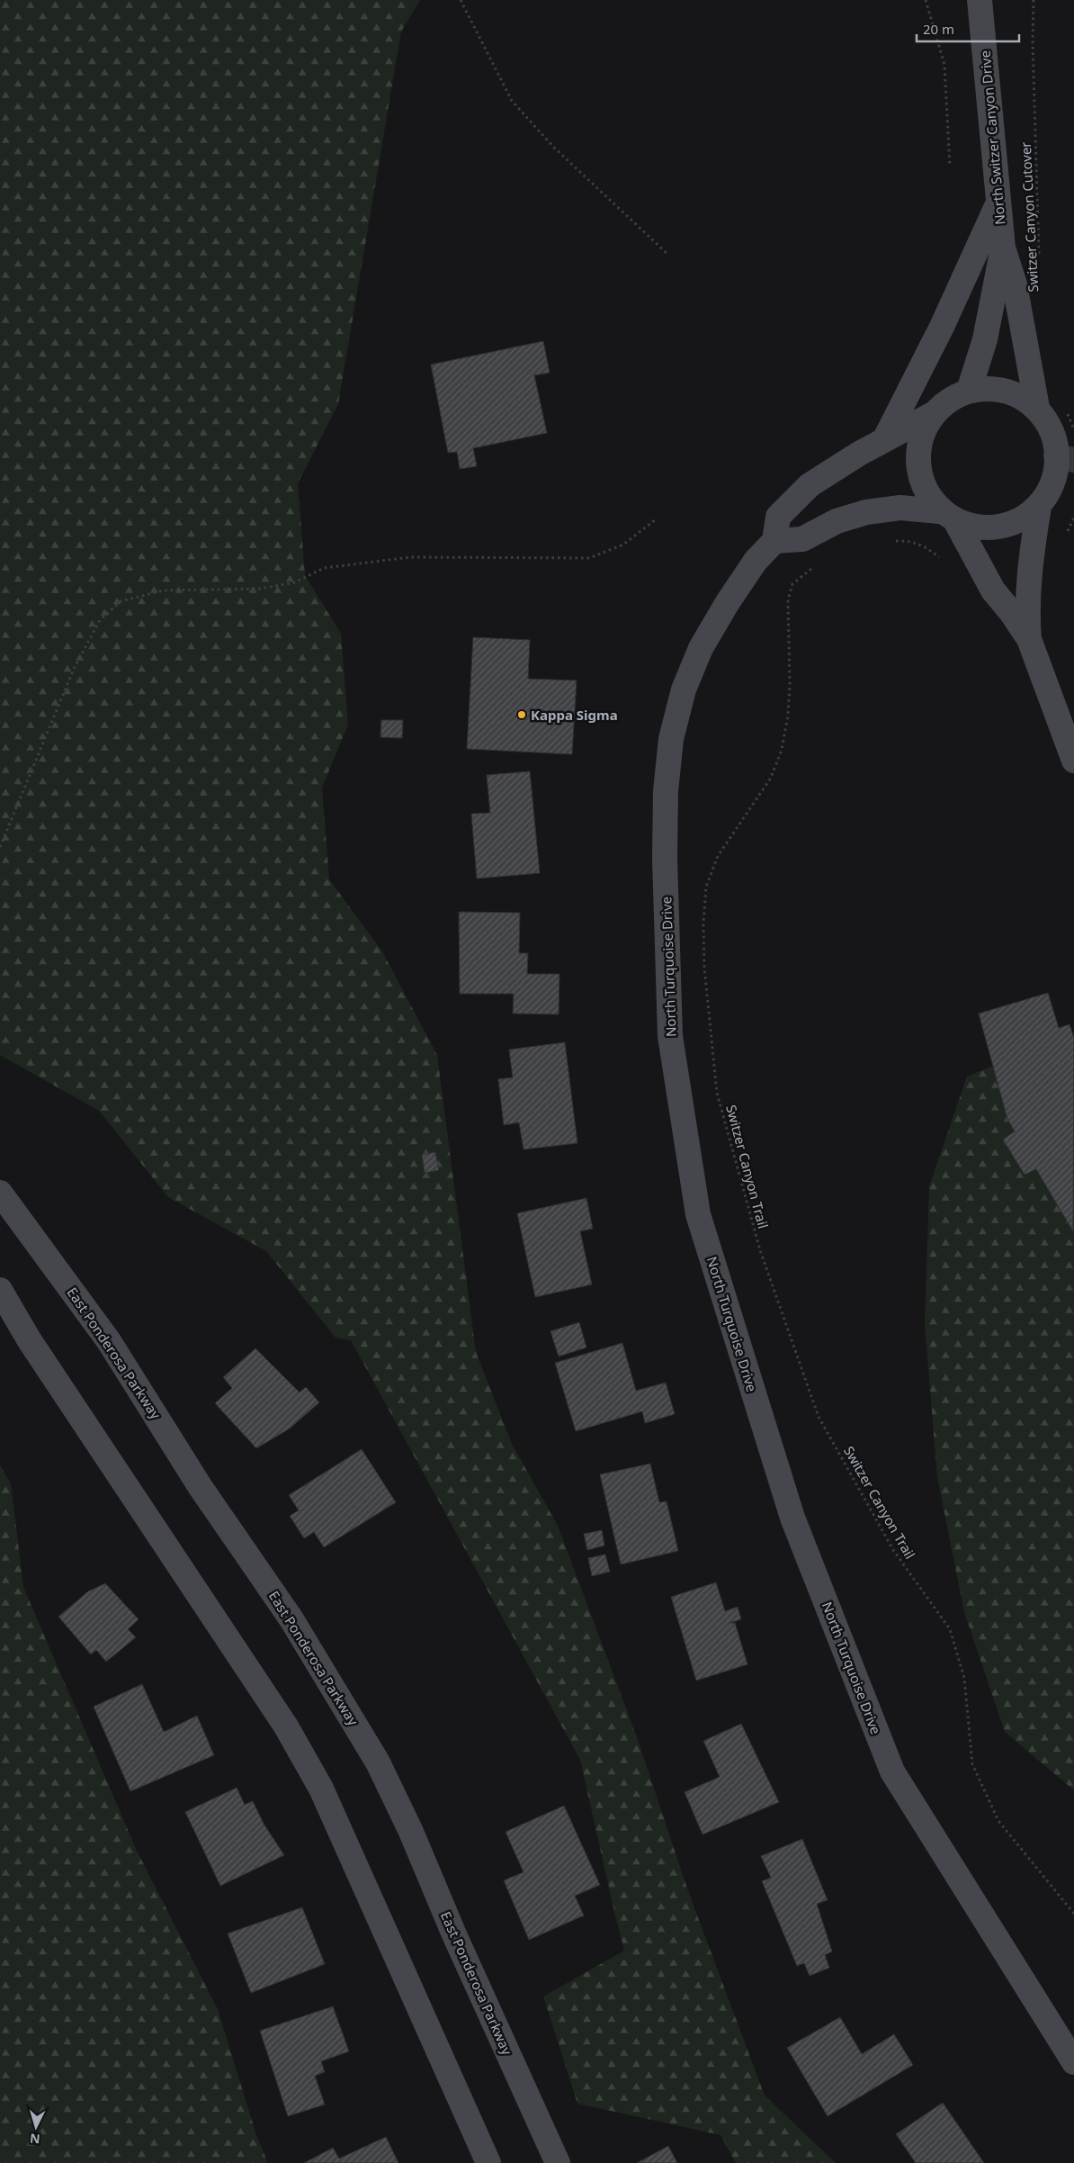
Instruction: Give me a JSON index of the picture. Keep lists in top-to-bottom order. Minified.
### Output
{"streets":{"street":["North Switzer Canyon Drive","North Turquoise Drive","East Ponderosa Parkway"],"path":["Switzer Canyon Cutover","Switzer Canyon Trail"]},"places":["Kappa Sigma"],"scale_bar":"20 m","north":"bottom"}
